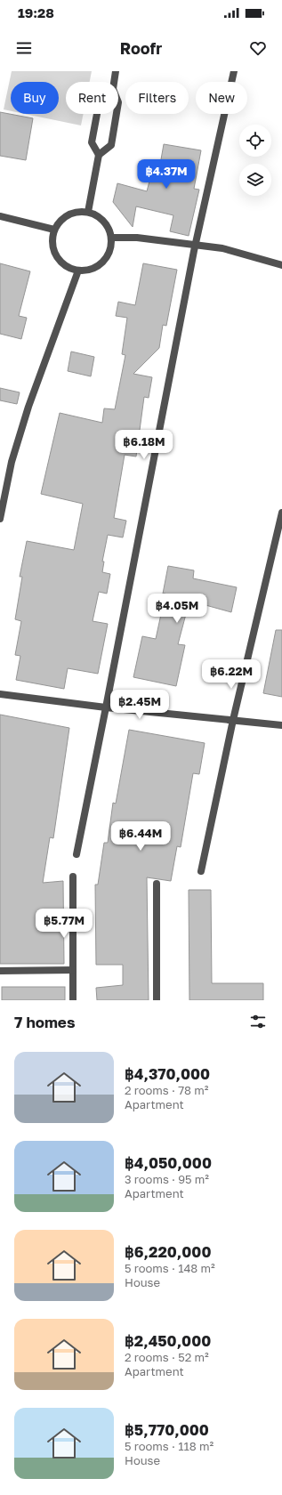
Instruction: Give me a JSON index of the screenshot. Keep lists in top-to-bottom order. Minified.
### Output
{"page":{"status":"19:28","header":"Roofr","chip":["Buy","Rent","Filters","New"],"price":["฿4.37M","฿6.18M","฿4.05M","฿6.22M","฿2.45M","฿6.44M","฿5.77M"],"heading":"7 homes","list":[{"name":"฿4,370,000","note":"2 rooms · 78 m² · Apartment"},{"name":"฿4,050,000","note":"3 rooms · 95 m² · Apartment"},{"name":"฿6,220,000","note":"5 rooms · 148 m² · House"},{"name":"฿2,450,000","note":"2 rooms · 52 m² · Apartment"},{"name":"฿5,770,000","note":"5 rooms · 118 m² · House"}]}}
